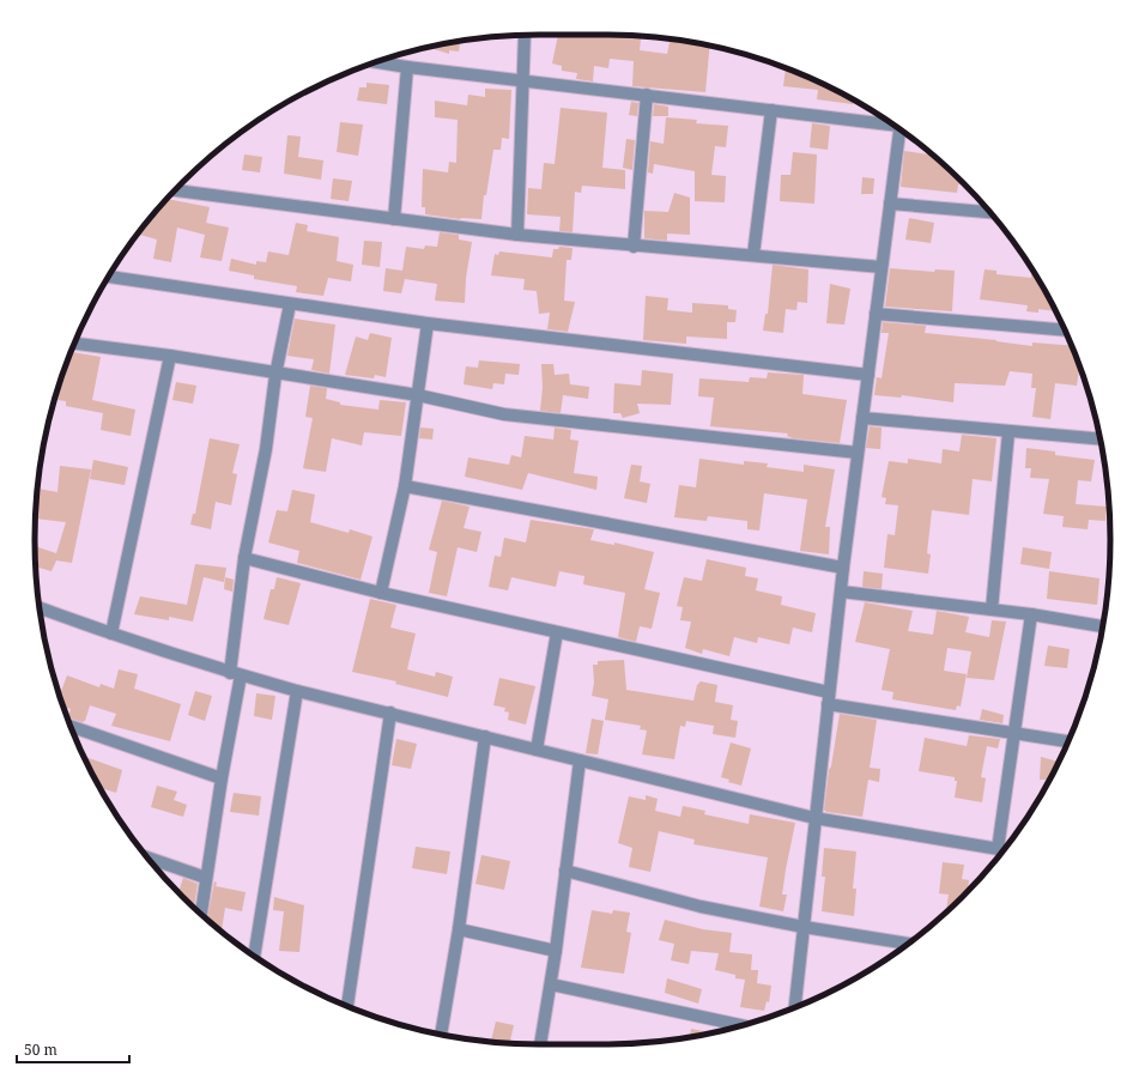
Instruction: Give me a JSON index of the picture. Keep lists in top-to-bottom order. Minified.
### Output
{"scale_bar":"50 m"}
